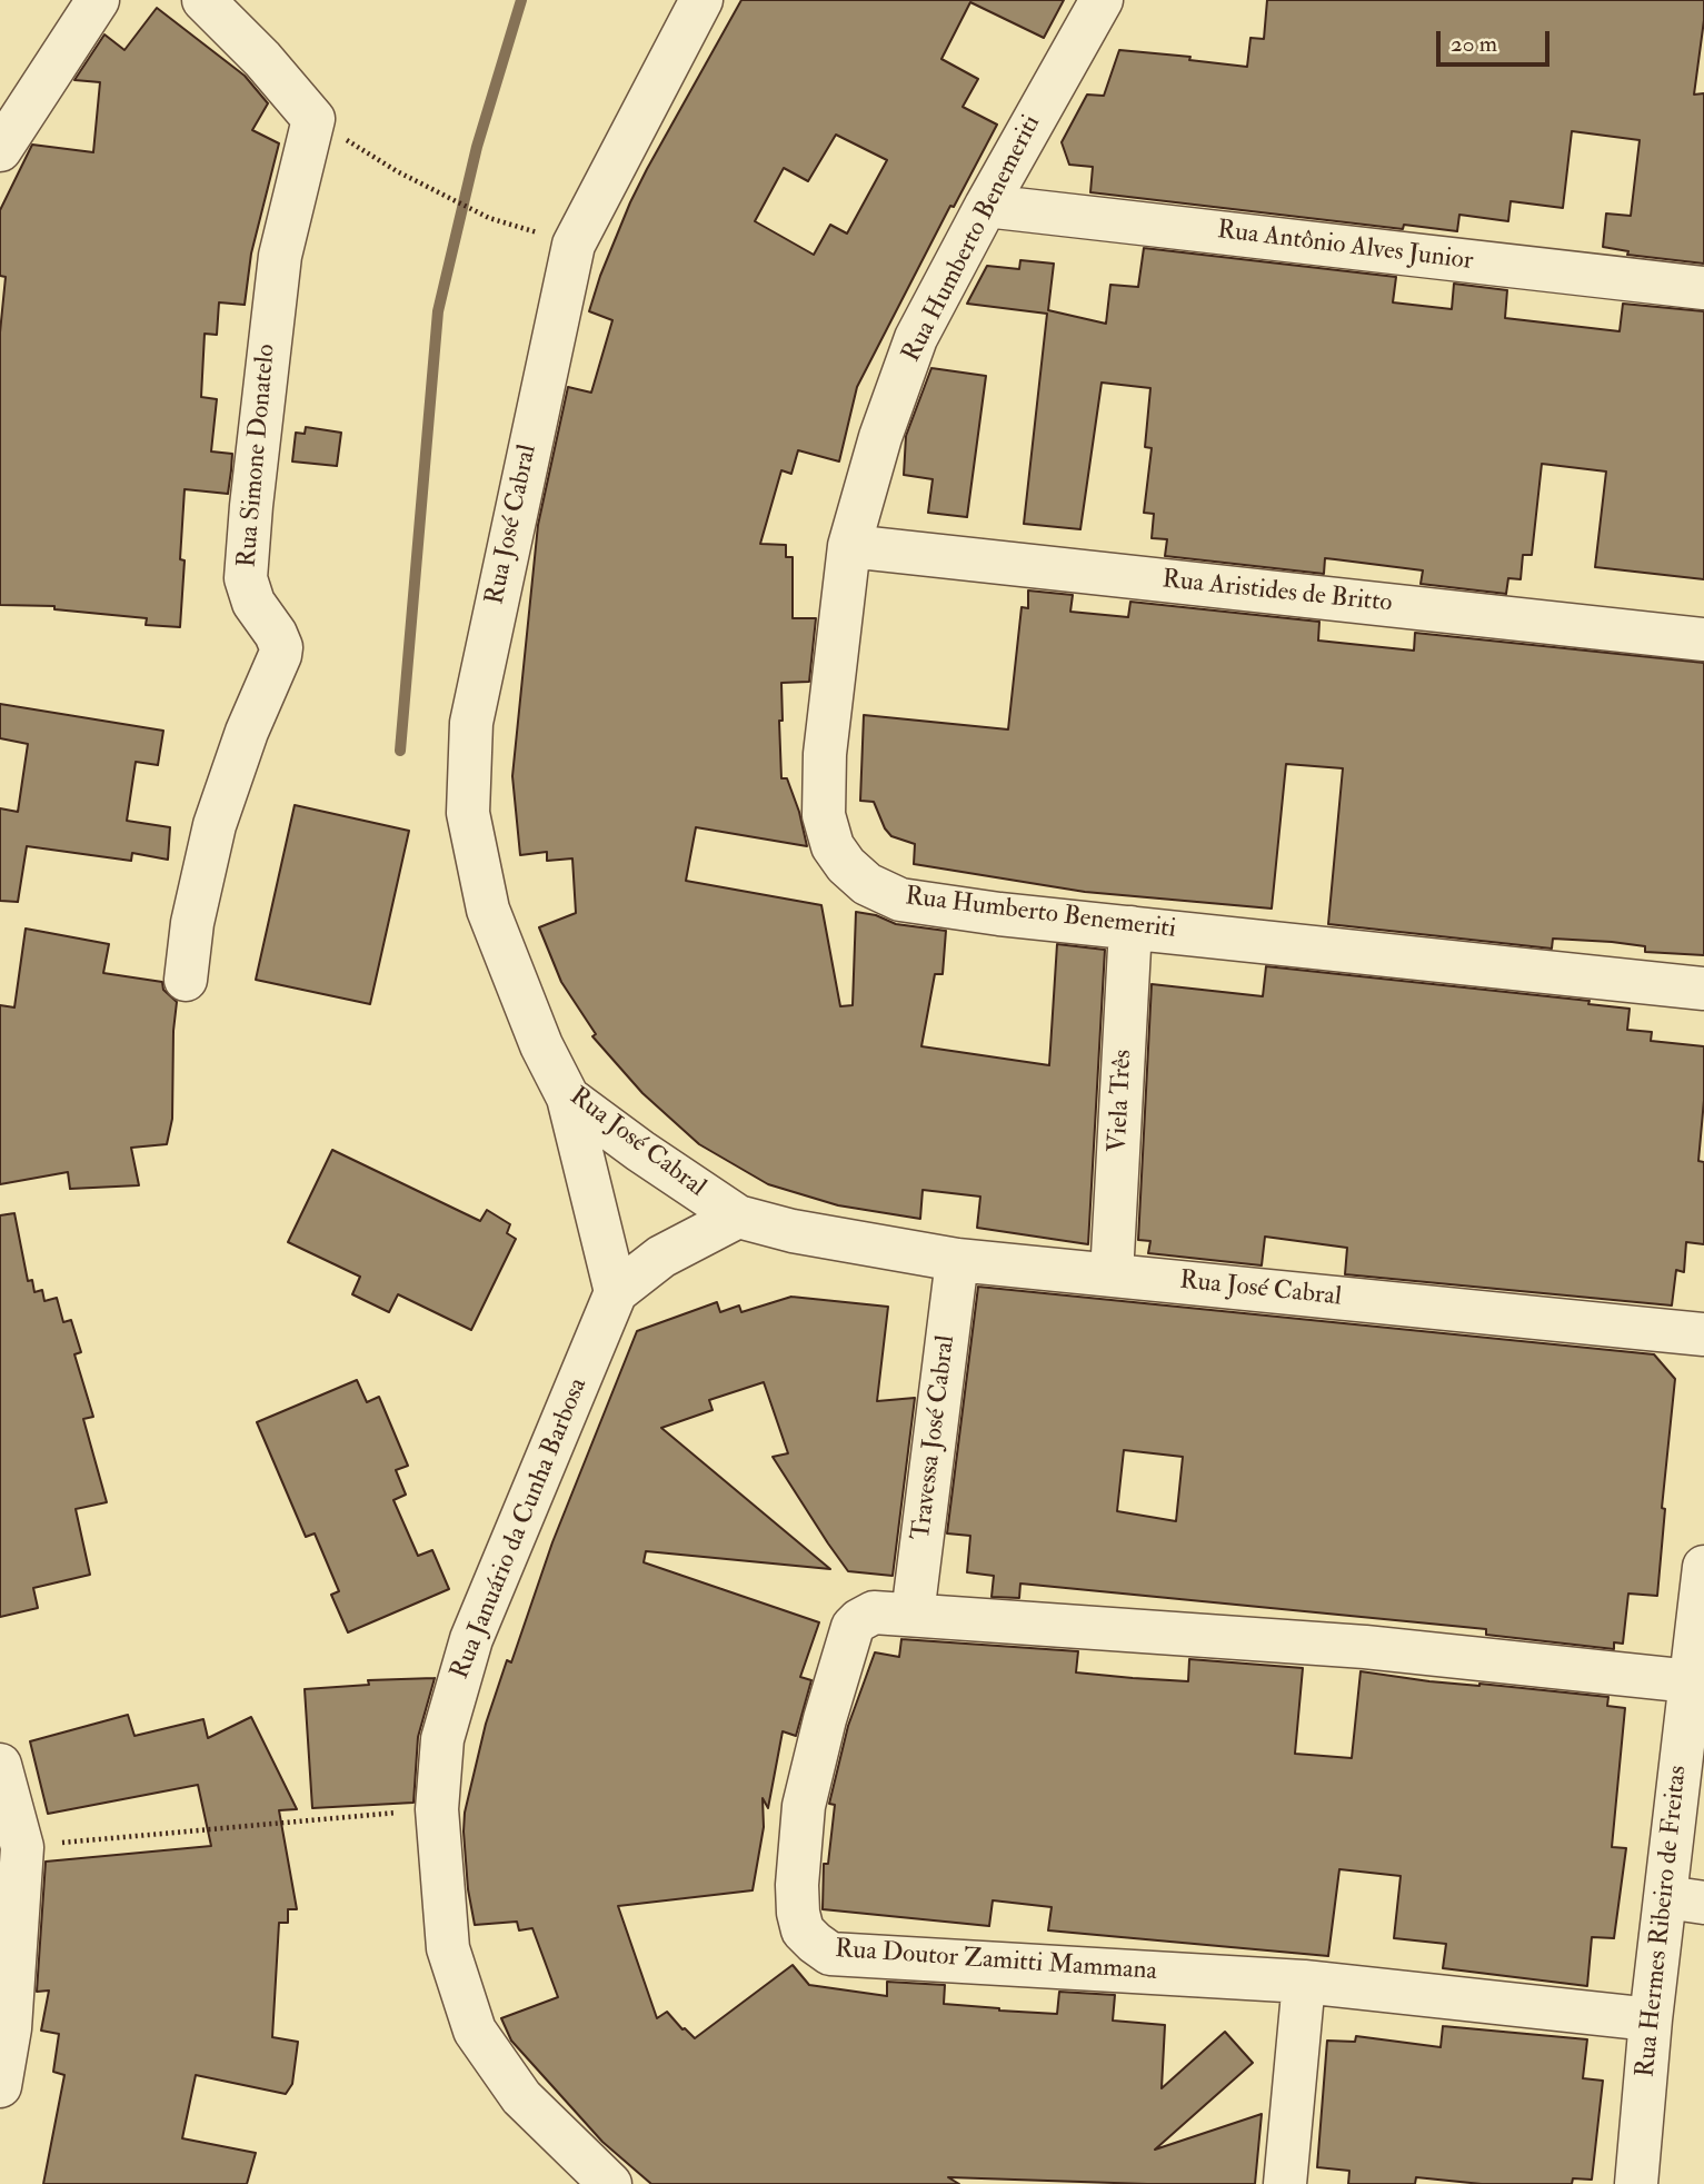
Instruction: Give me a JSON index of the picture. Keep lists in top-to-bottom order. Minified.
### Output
{"streets":{"street":["Rua Humberto Benemeriti","Rua Antônio Alves Junior","Rua Simone Donatelo","Rua José Cabral","Rua Aristides de Britto","Viela Três","Travessa José Cabral","Rua Januário da Cunha Barbosa","Rua Hermes Ribeiro de Freitas","Rua Doutor Zamitti Mammana"]},"crossings":[["Rua Humberto Benemeriti","Rua Antônio Alves Junior"],["Rua Humberto Benemeriti","Rua Aristides de Britto"],["Rua Humberto Benemeriti","Viela Três"],["Rua José Cabral","Viela Três"],["Rua José Cabral","Travessa José Cabral"],["Rua José Cabral","Rua Januário da Cunha Barbosa"],["Travessa José Cabral","Rua Doutor Zamitti Mammana"],["Rua Hermes Ribeiro de Freitas","Rua Doutor Zamitti Mammana"]],"scale_bar":"20 m"}
